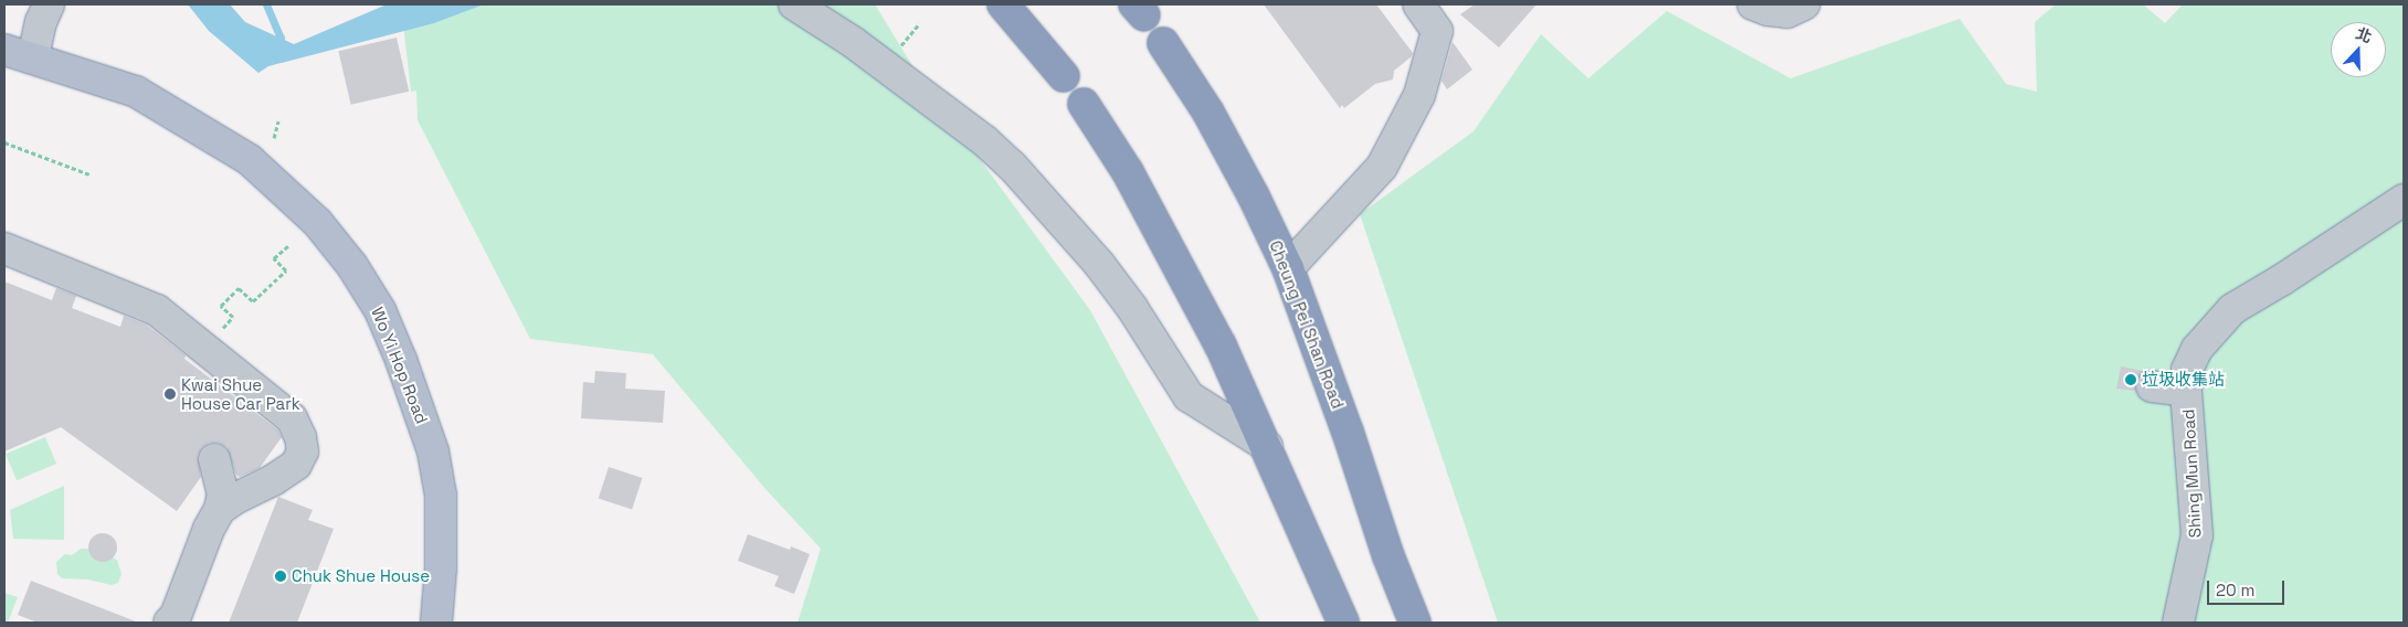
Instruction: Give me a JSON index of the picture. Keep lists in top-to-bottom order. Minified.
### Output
{"streets":{"highway":["Cheung Pei Shan Road"],"main road":["Wo Yi Hop Road"],"street":["Shing Mun Road"]},"places":["垃圾收集站","Kwai Shue House Car Park","Chuk Shue House"],"scale_bar":"20 m","north":"top"}
